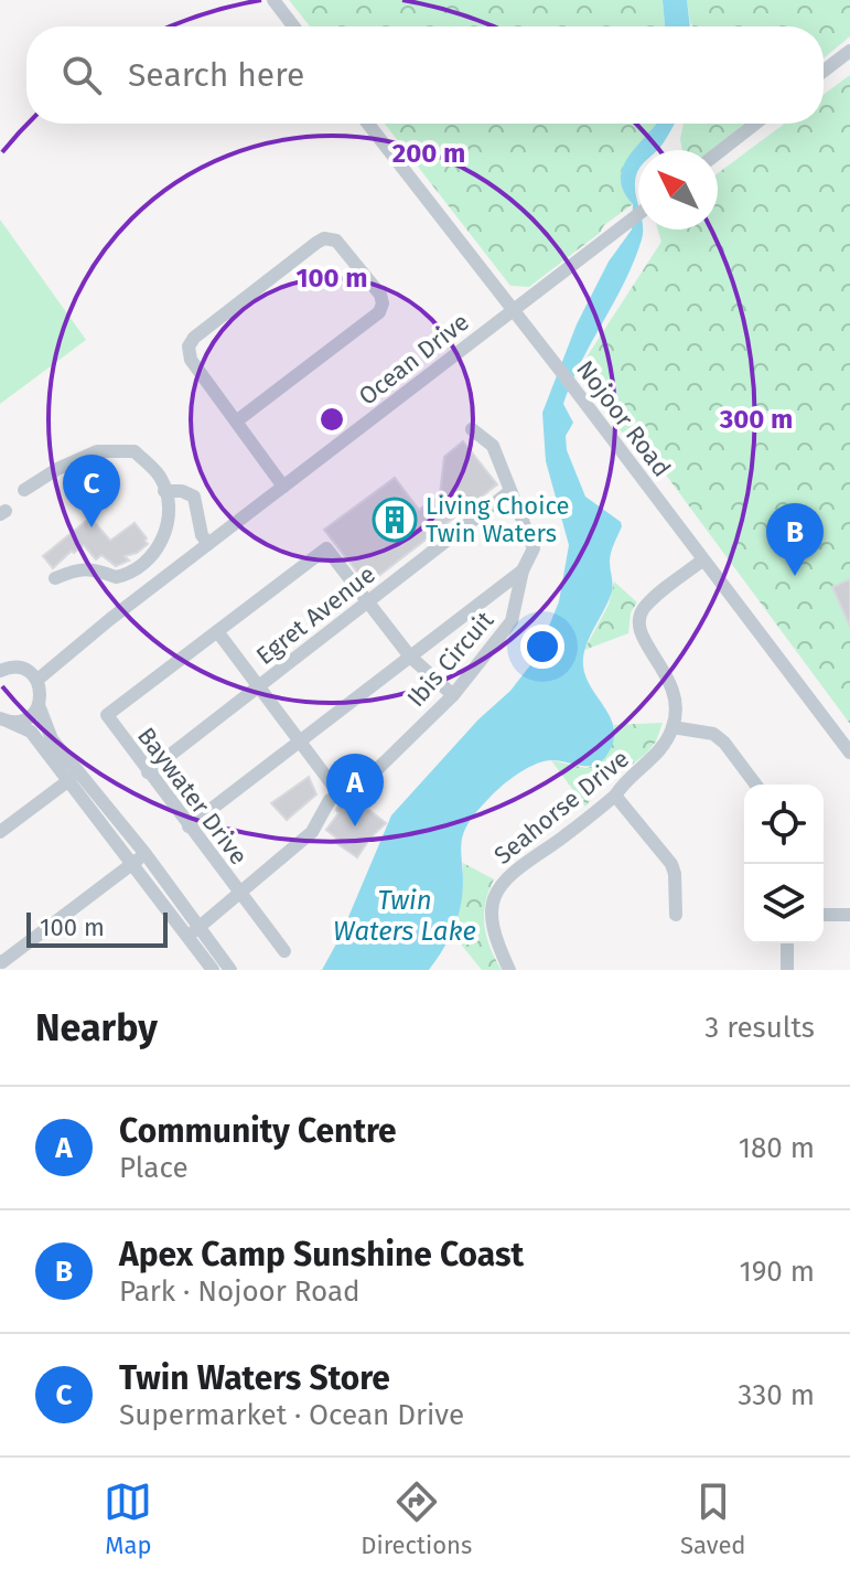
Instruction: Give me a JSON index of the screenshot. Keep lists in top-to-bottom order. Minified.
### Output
{"streets":{"street":["Ocean Drive","Nojoor Road","Egret Avenue","Ibis Circuit","Baywater Drive","Seahorse Drive"]},"crossings":[["Ocean Drive","Nojoor Road"],["Egret Avenue","Ibis Circuit"],["Egret Avenue","Baywater Drive"],["Ibis Circuit","Baywater Drive"]],"water":["Twin Waters Lake"],"places":{"building":["Living Choice Twin Waters"]},"scale_bar":"100 m","north":"top left","page":{"search":"Search here","pins":["C","B","A"],"scale":"100 m","heading":["Nearby","3 results"],"list":[{"mark":"A","name":"Community Centre","note":"Place","value":"180 m"},{"mark":"B","name":"Apex Camp Sunshine Coast","note":"Park · Nojoor Road","value":"190 m"},{"mark":"C","name":"Twin Waters Store","note":"Supermarket · Ocean Drive","value":"330 m"}],"nav":["Map","Directions","Saved"]},"rings":["200 m","100 m","300 m"]}
